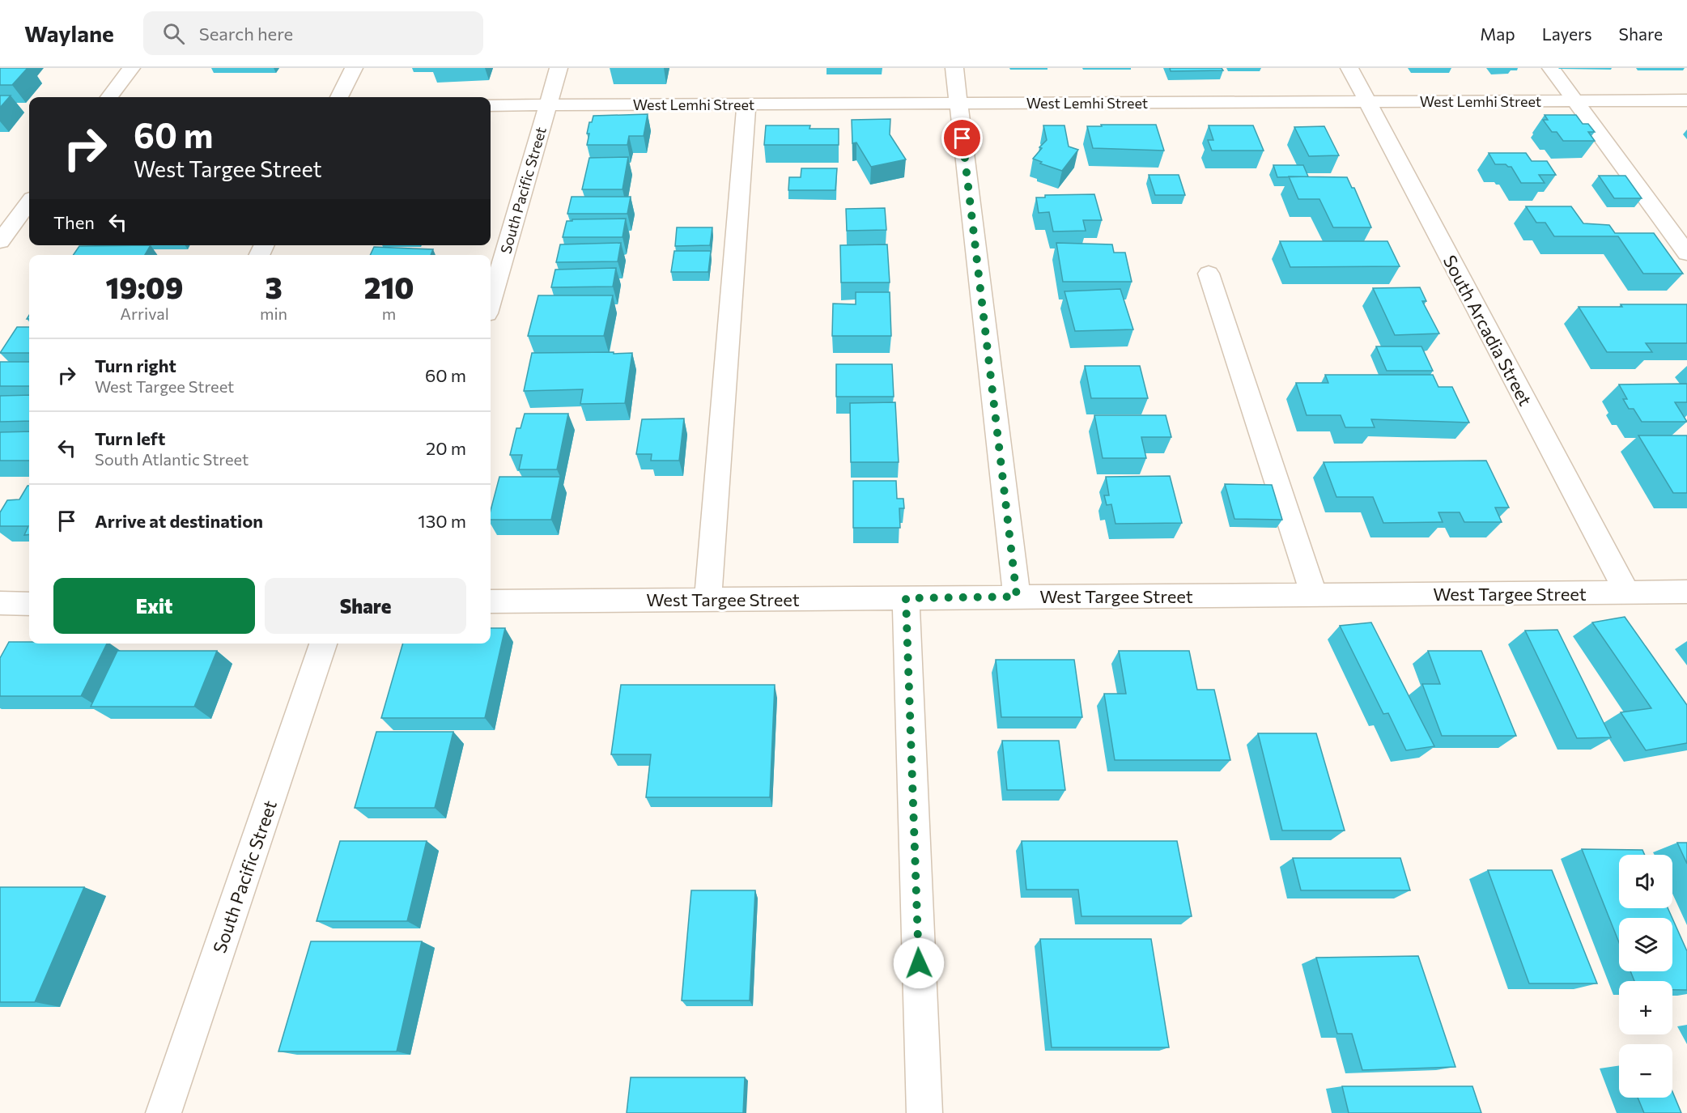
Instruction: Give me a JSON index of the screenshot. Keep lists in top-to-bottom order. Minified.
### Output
{"streets":{"street":["West Lemhi Street","South Pacific Street","South Arcadia Street","West Targee Street"]},"crossings":[["West Lemhi Street","South Pacific Street"],["West Lemhi Street","South Arcadia Street"],["South Arcadia Street","West Targee Street"]],"page":{"header":"Waylane","search":"Search here","nav":["Map","Layers","Share"],"turn":["60 m","West Targee Street"],"then":"Then","eta":["19:09","Arrival","3","min","210","m"],"list":[{"name":"Turn right","note":"West Targee Street","value":"60 m"},{"name":"Turn left","note":"South Atlantic Street","value":"20 m"},{"name":"Arrive at destination","value":"130 m"}],"buttons":["Exit","Share"],"map_buttons":["+","−"]}}
